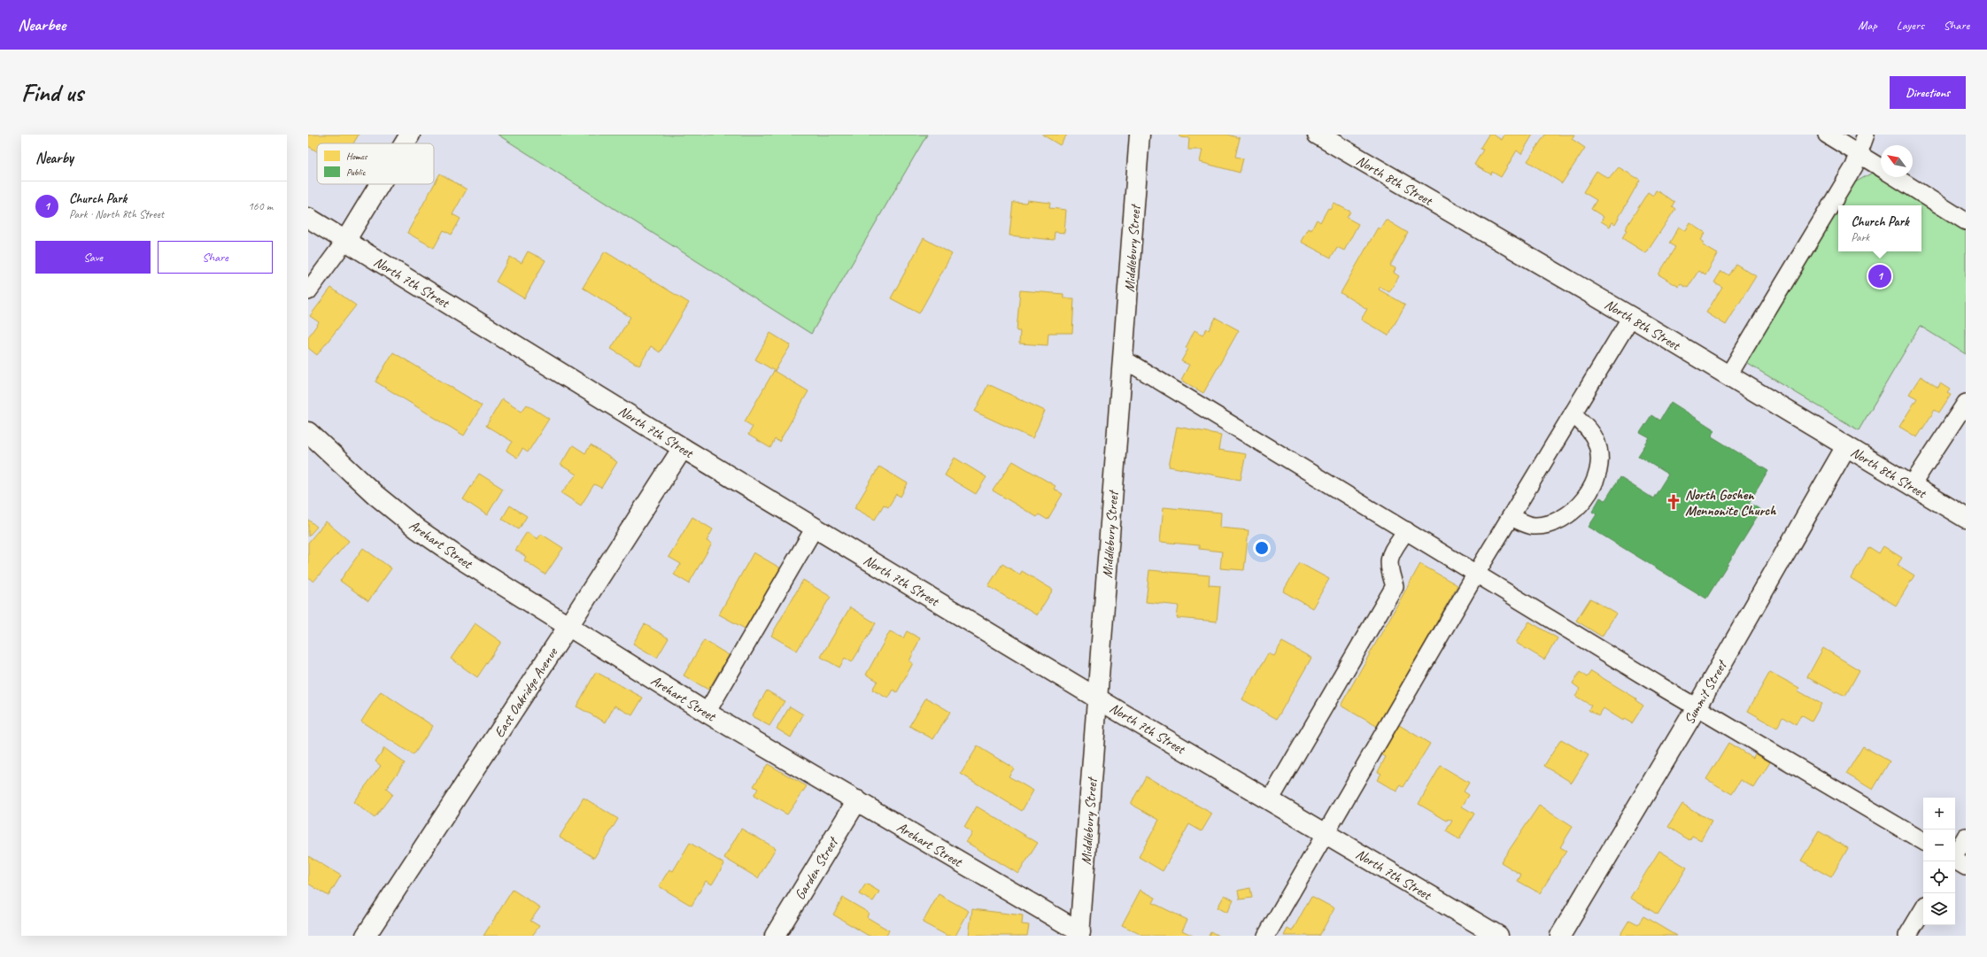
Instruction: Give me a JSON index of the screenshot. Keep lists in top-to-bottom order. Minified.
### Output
{"streets":{"street":["North 8th Street","Middlebury Street","North 7th Street","Arehart Street","East Oakridge Avenue","Summit Street","Garden Street"]},"crossings":[["North 8th Street","Summit Street"],["Middlebury Street","North 7th Street"],["Middlebury Street","Arehart Street"],["North 7th Street","East Oakridge Avenue"],["Arehart Street","East Oakridge Avenue"],["Arehart Street","Garden Street"]],"places":{"church":["North Goshen Mennonite Church"]},"legend":["Homes","Public"],"north":"top left","page":{"header":"Nearbee","nav":["Map","Layers","Share"],"buttons":["Directions",["Save","Share"]],"title":"Find us","heading":"Nearby","list":[{"mark":"1","name":"Church Park","note":"Park · North 8th Street","value":"160 m"}],"popup":["Church Park","Park"],"pins":"1","map_buttons":["+","−"]}}
